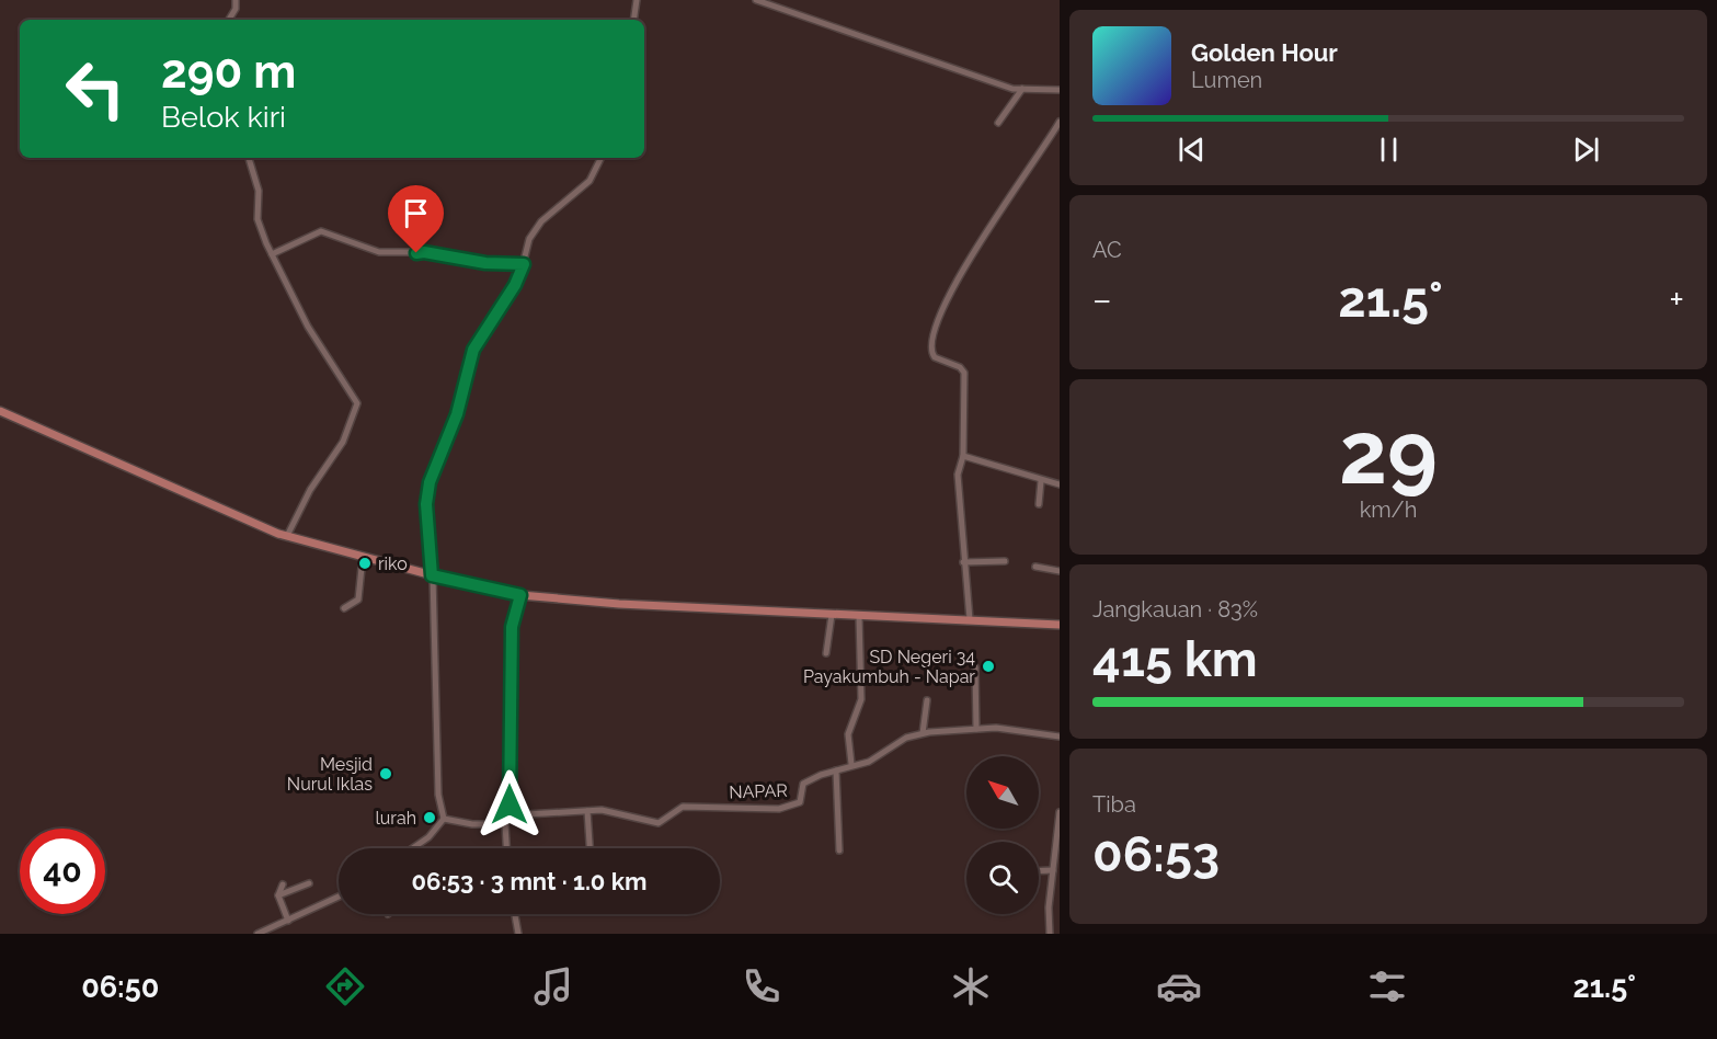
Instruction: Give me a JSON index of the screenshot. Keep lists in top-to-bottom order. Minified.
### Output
{"streets":{"street":["NAPAR"]},"places":["riko","SD Negeri 34 Payakumbuh - Napar","Mesjid Nurul Iklas","lurah"],"north":"top left","page":{"turn":["290 m","Belok kiri"],"song":["Golden Hour","Lumen"],"tile":["AC",["29","km/h"],["Jangkauan · 83%","415 km"],["Tiba","06:53"]],"heat":["−","21.5°","+"],"limit":"40","trip":"06:53 · 3 mnt · 1.0 km","tabs":["06:50","21.5°"]}}
